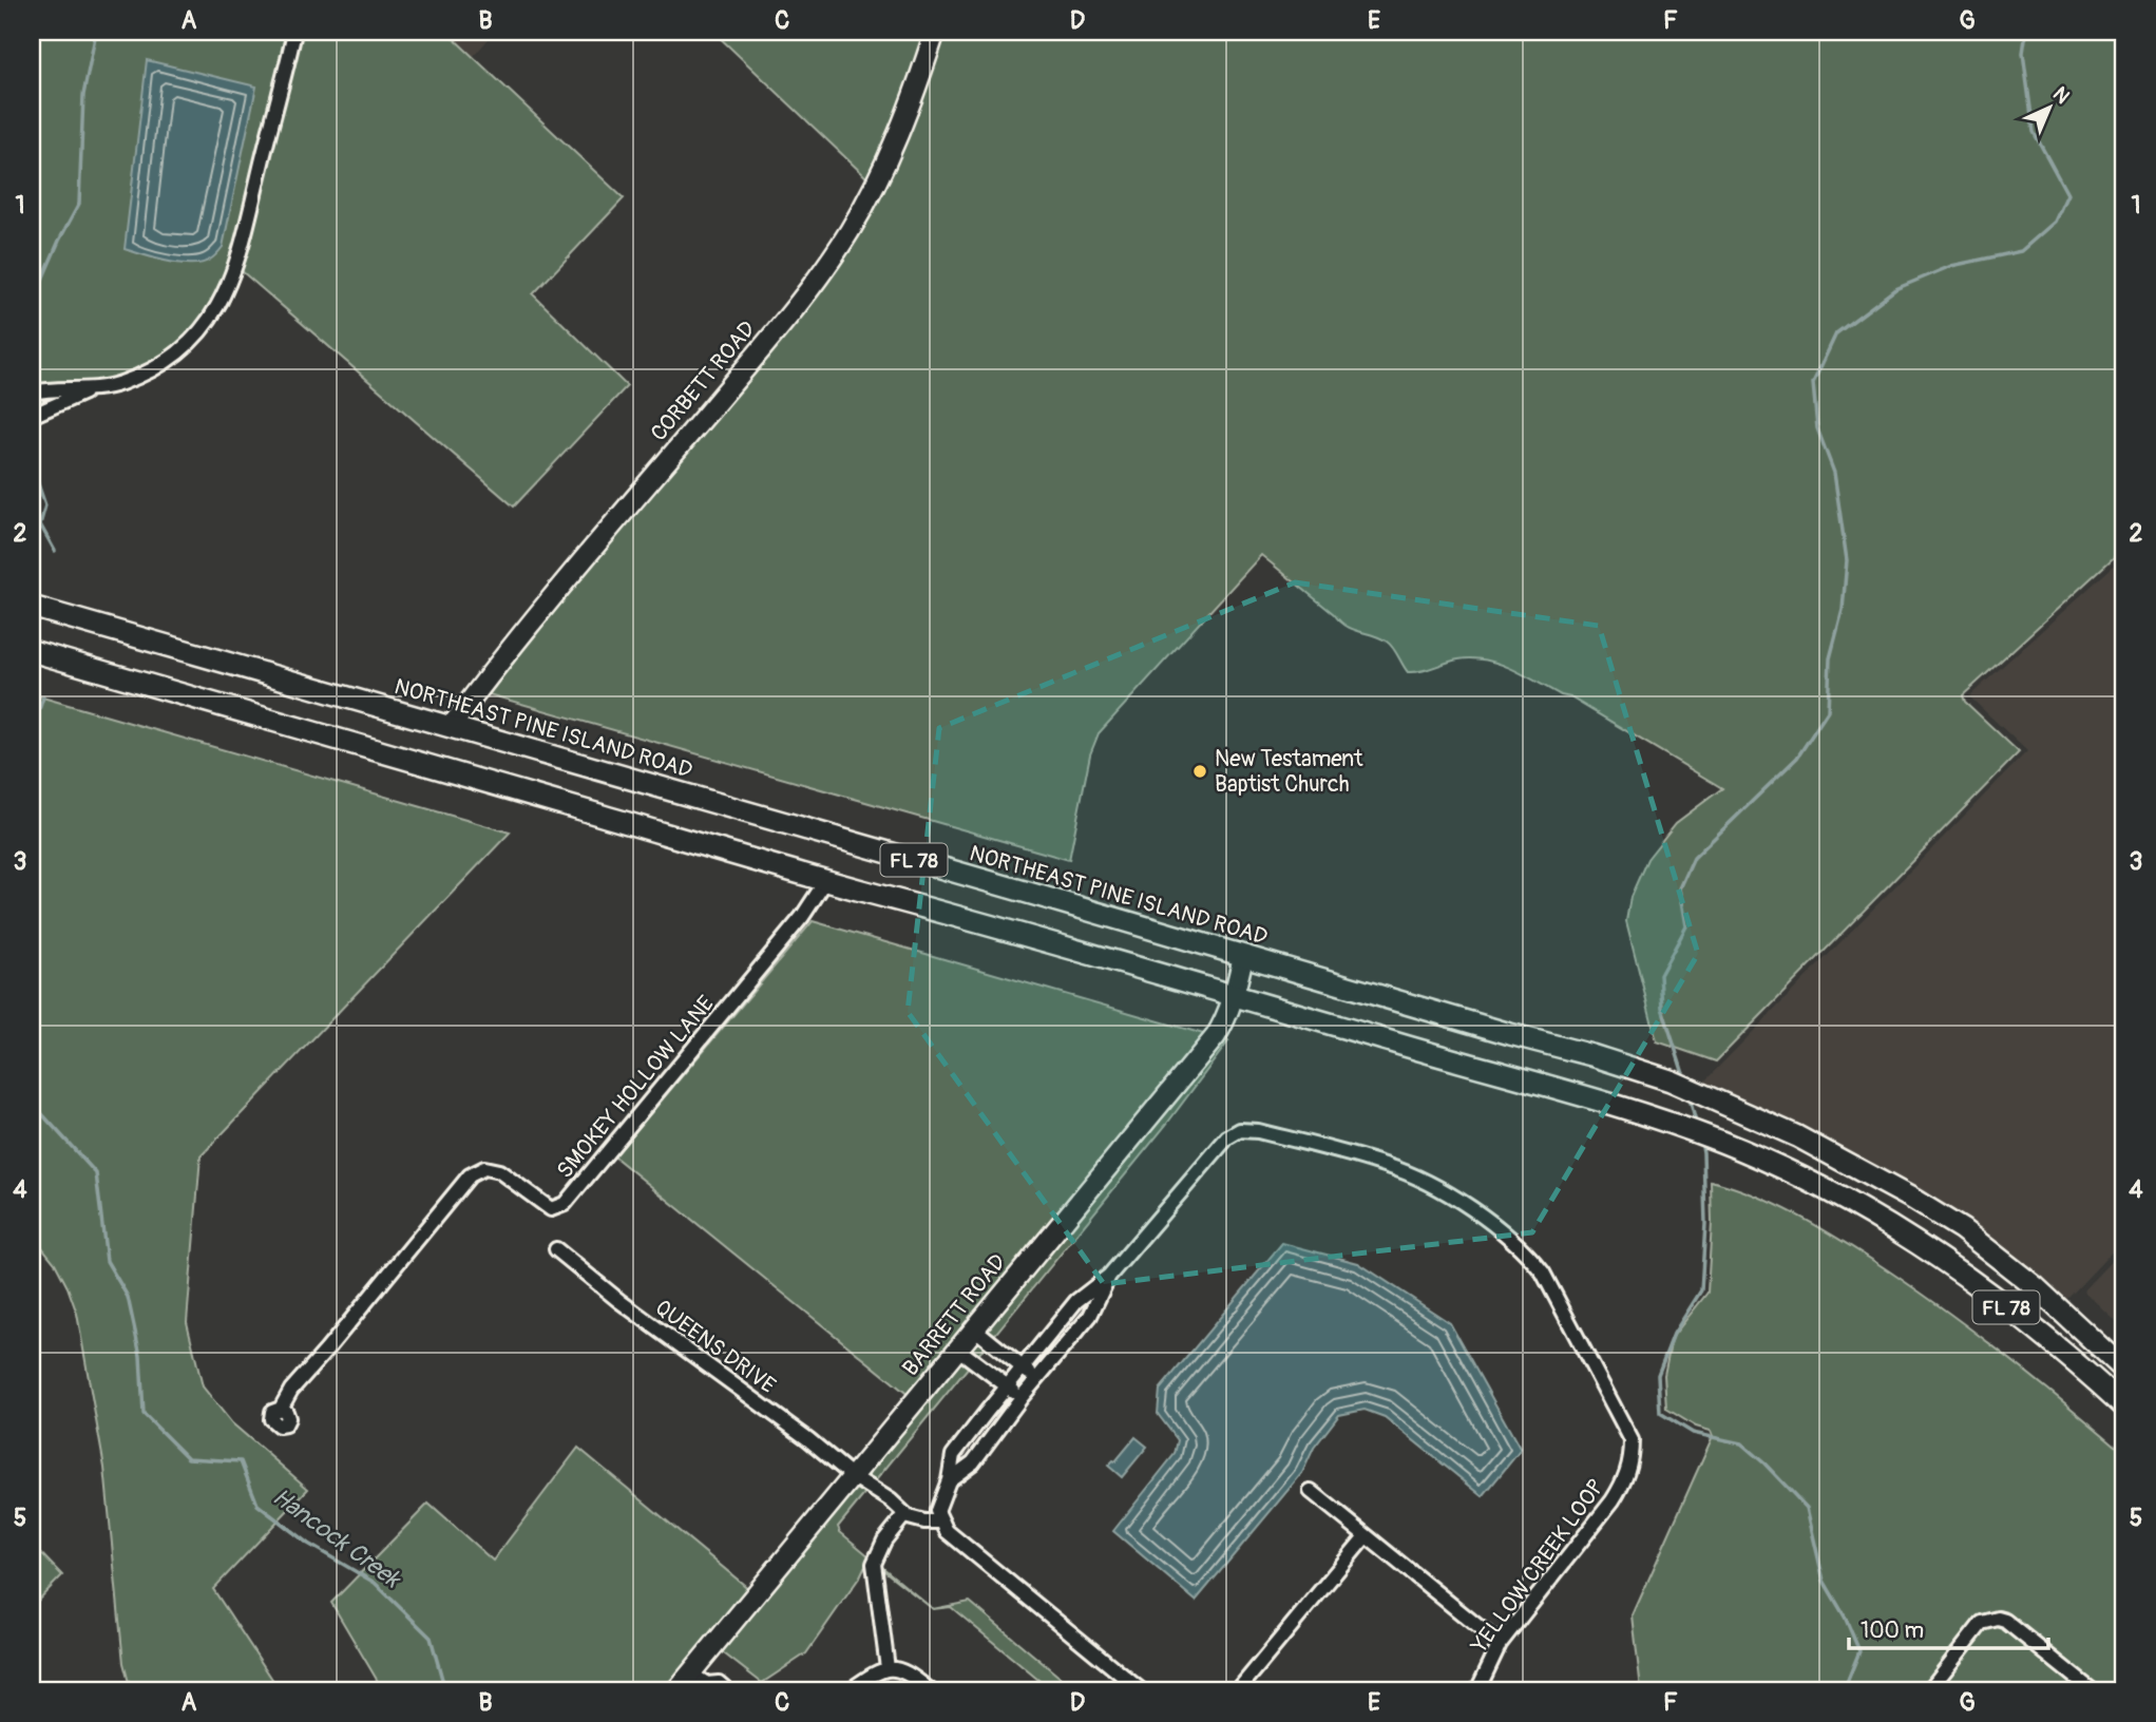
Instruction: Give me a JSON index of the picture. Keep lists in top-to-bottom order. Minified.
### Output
{"streets":{"main road":["NORTHEAST PINE ISLAND ROAD","FL 78"],"street":["CORBETT ROAD","SMOKEY HOLLOW LANE","BARRETT ROAD","QUEENS DRIVE","YELLOW CREEK LOOP"]},"crossings":[["CORBETT ROAD","NORTHEAST PINE ISLAND ROAD"],["NORTHEAST PINE ISLAND ROAD","BARRETT ROAD"],["FL 78","SMOKEY HOLLOW LANE"],["FL 78","BARRETT ROAD"],["BARRETT ROAD","QUEENS DRIVE"]],"water":["Hancock Creek"],"places":["New Testament Baptist Church"],"scale_bar":"100 m","north":"top right","grid":{"columns":["A","B","C","D","E","F","G"],"rows":["1","2","3","4","5"]}}
